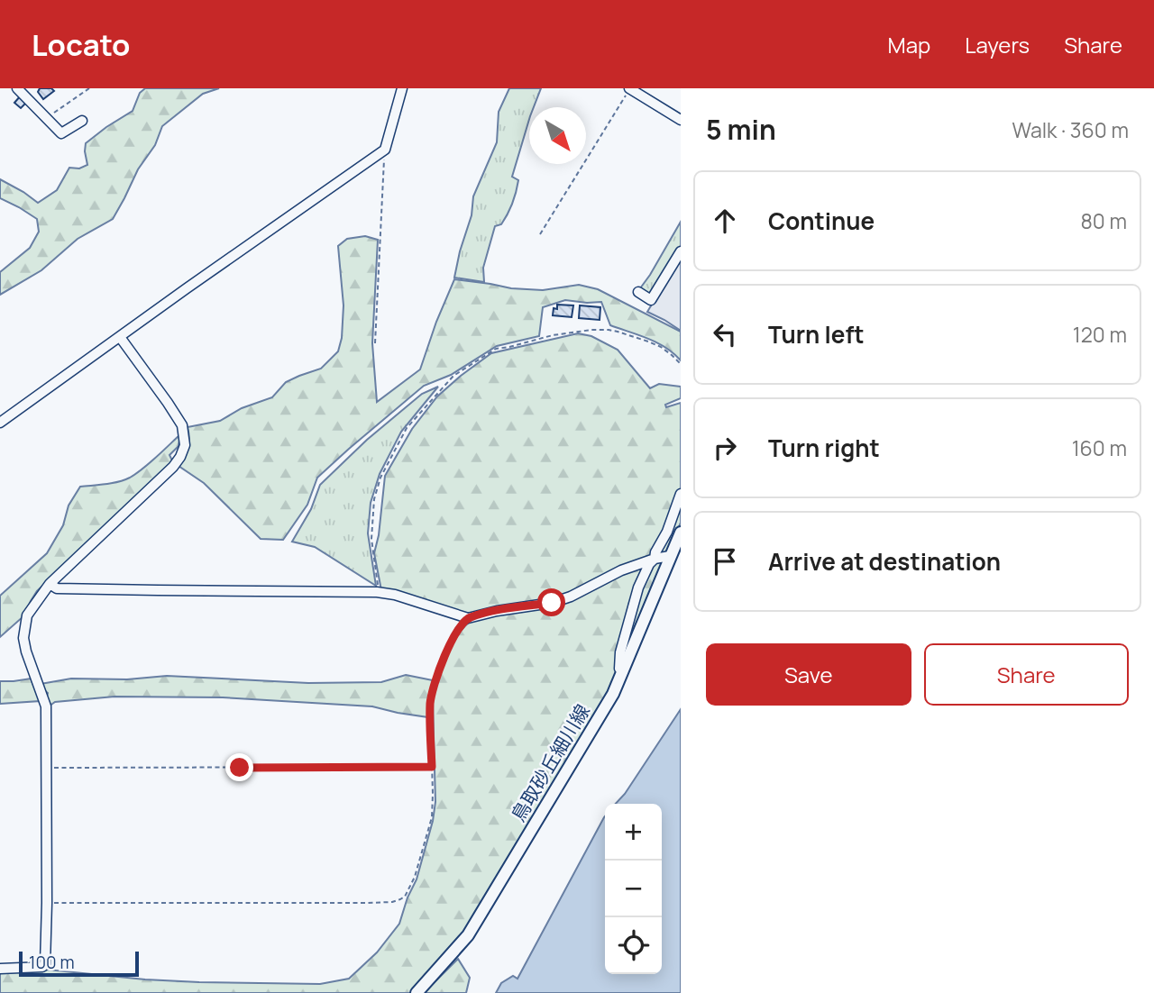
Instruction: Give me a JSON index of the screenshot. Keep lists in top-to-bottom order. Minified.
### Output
{"streets":{"main road":["鳥取砂丘細川線"]},"scale_bar":"100 m","north":"bottom right","page":{"header":"Locato","nav":["Map","Layers","Share"],"heading":["5 min","Walk · 360 m"],"list":[["Continue","80 m"],["Turn left","120 m"],["Turn right","160 m"],"Arrive at destination"],"buttons":["Save","Share"],"map_buttons":["+","−"],"scale":"100 m"}}
